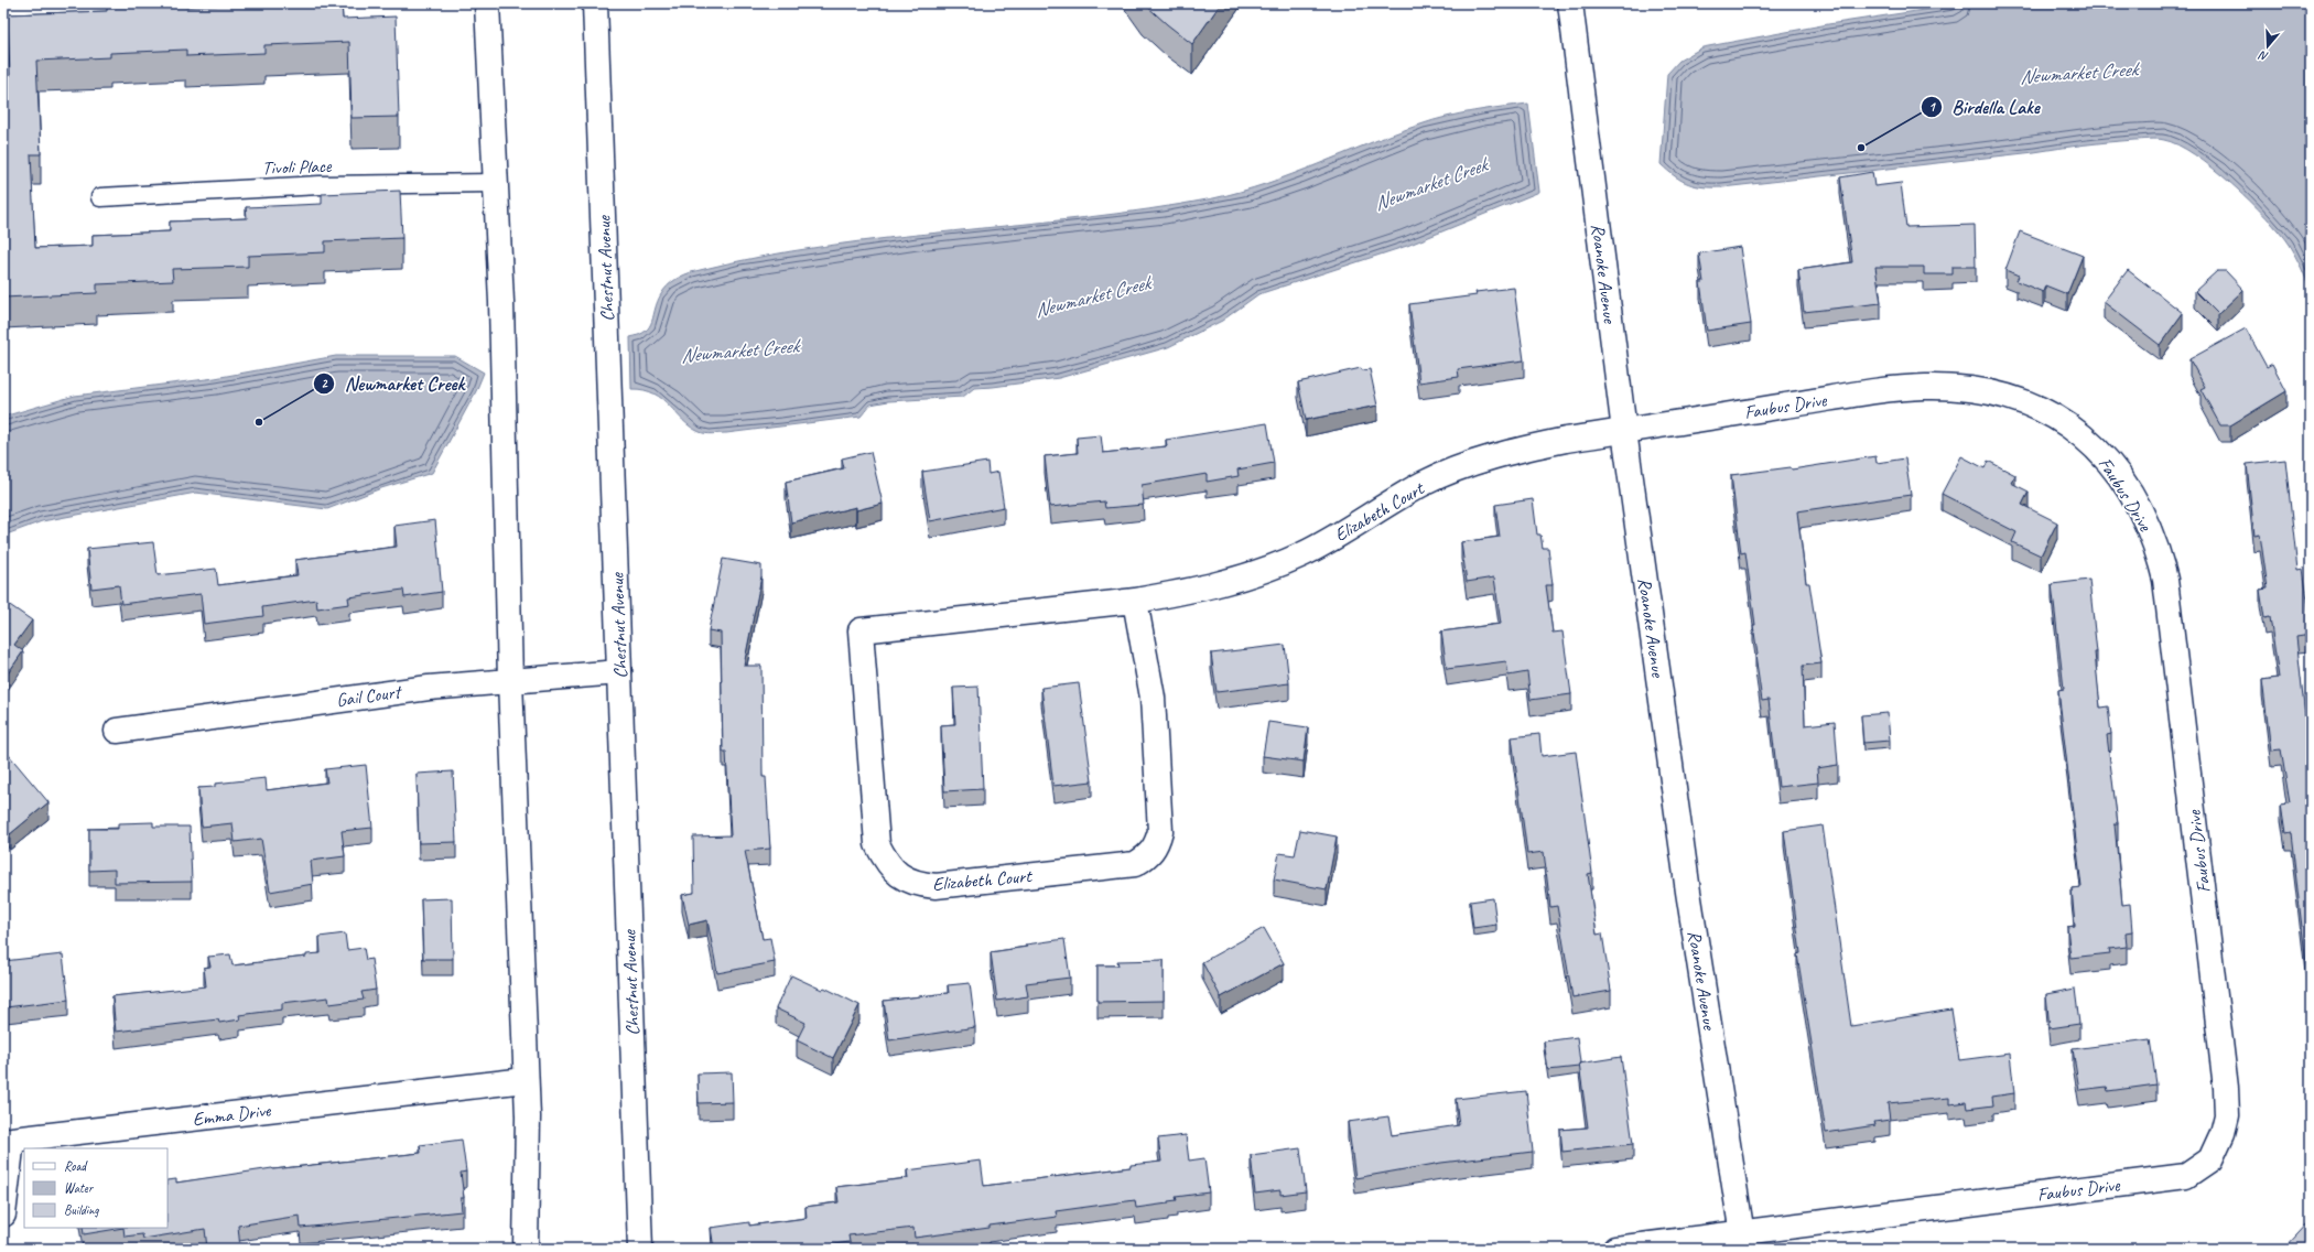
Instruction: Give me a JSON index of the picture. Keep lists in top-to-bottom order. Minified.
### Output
{"streets":{"street":["Chestnut Avenue","Roanoke Avenue","Faubus Drive","Elizabeth Court","Gail Court","Emma Drive"],"lane":["Tivoli Place"]},"crossings":[["Chestnut Avenue","Gail Court"],["Roanoke Avenue","Faubus Drive"],["Roanoke Avenue","Elizabeth Court"],["Faubus Drive","Elizabeth Court"]],"water":["Newmarket Creek"],"places":["Birdella Lake","Newmarket Creek"],"legend":["Road","Water","Building"],"north":"bottom"}
